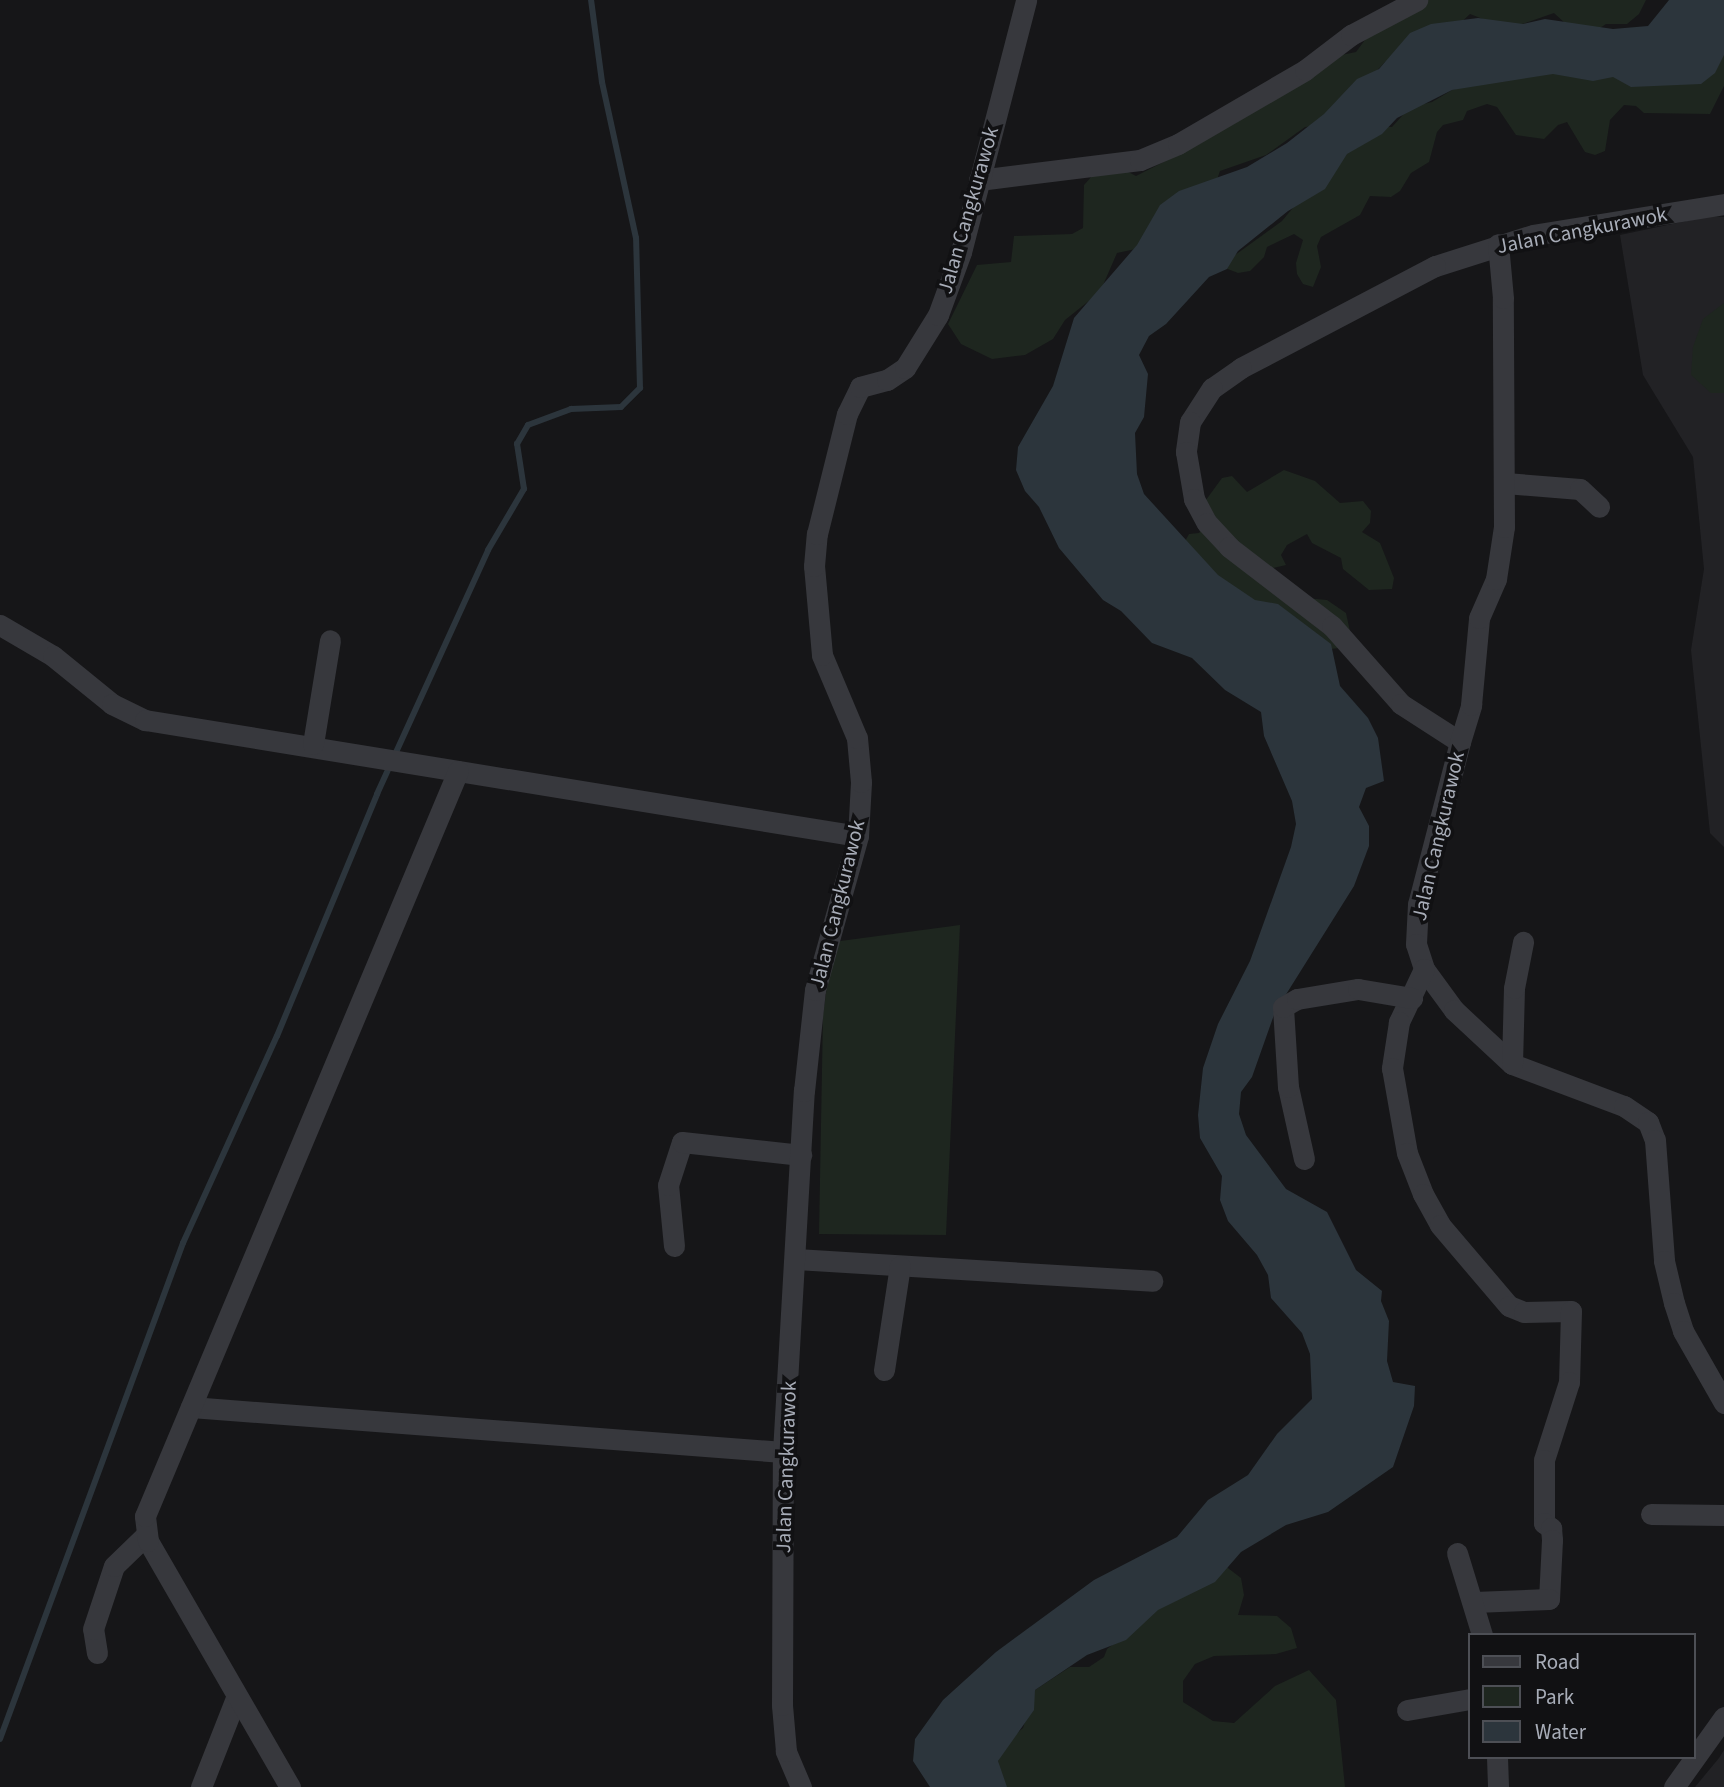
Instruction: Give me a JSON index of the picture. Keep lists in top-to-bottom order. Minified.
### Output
{"streets":{"street":["Jalan Cangkurawok"]},"legend":["Road","Park","Water"]}
